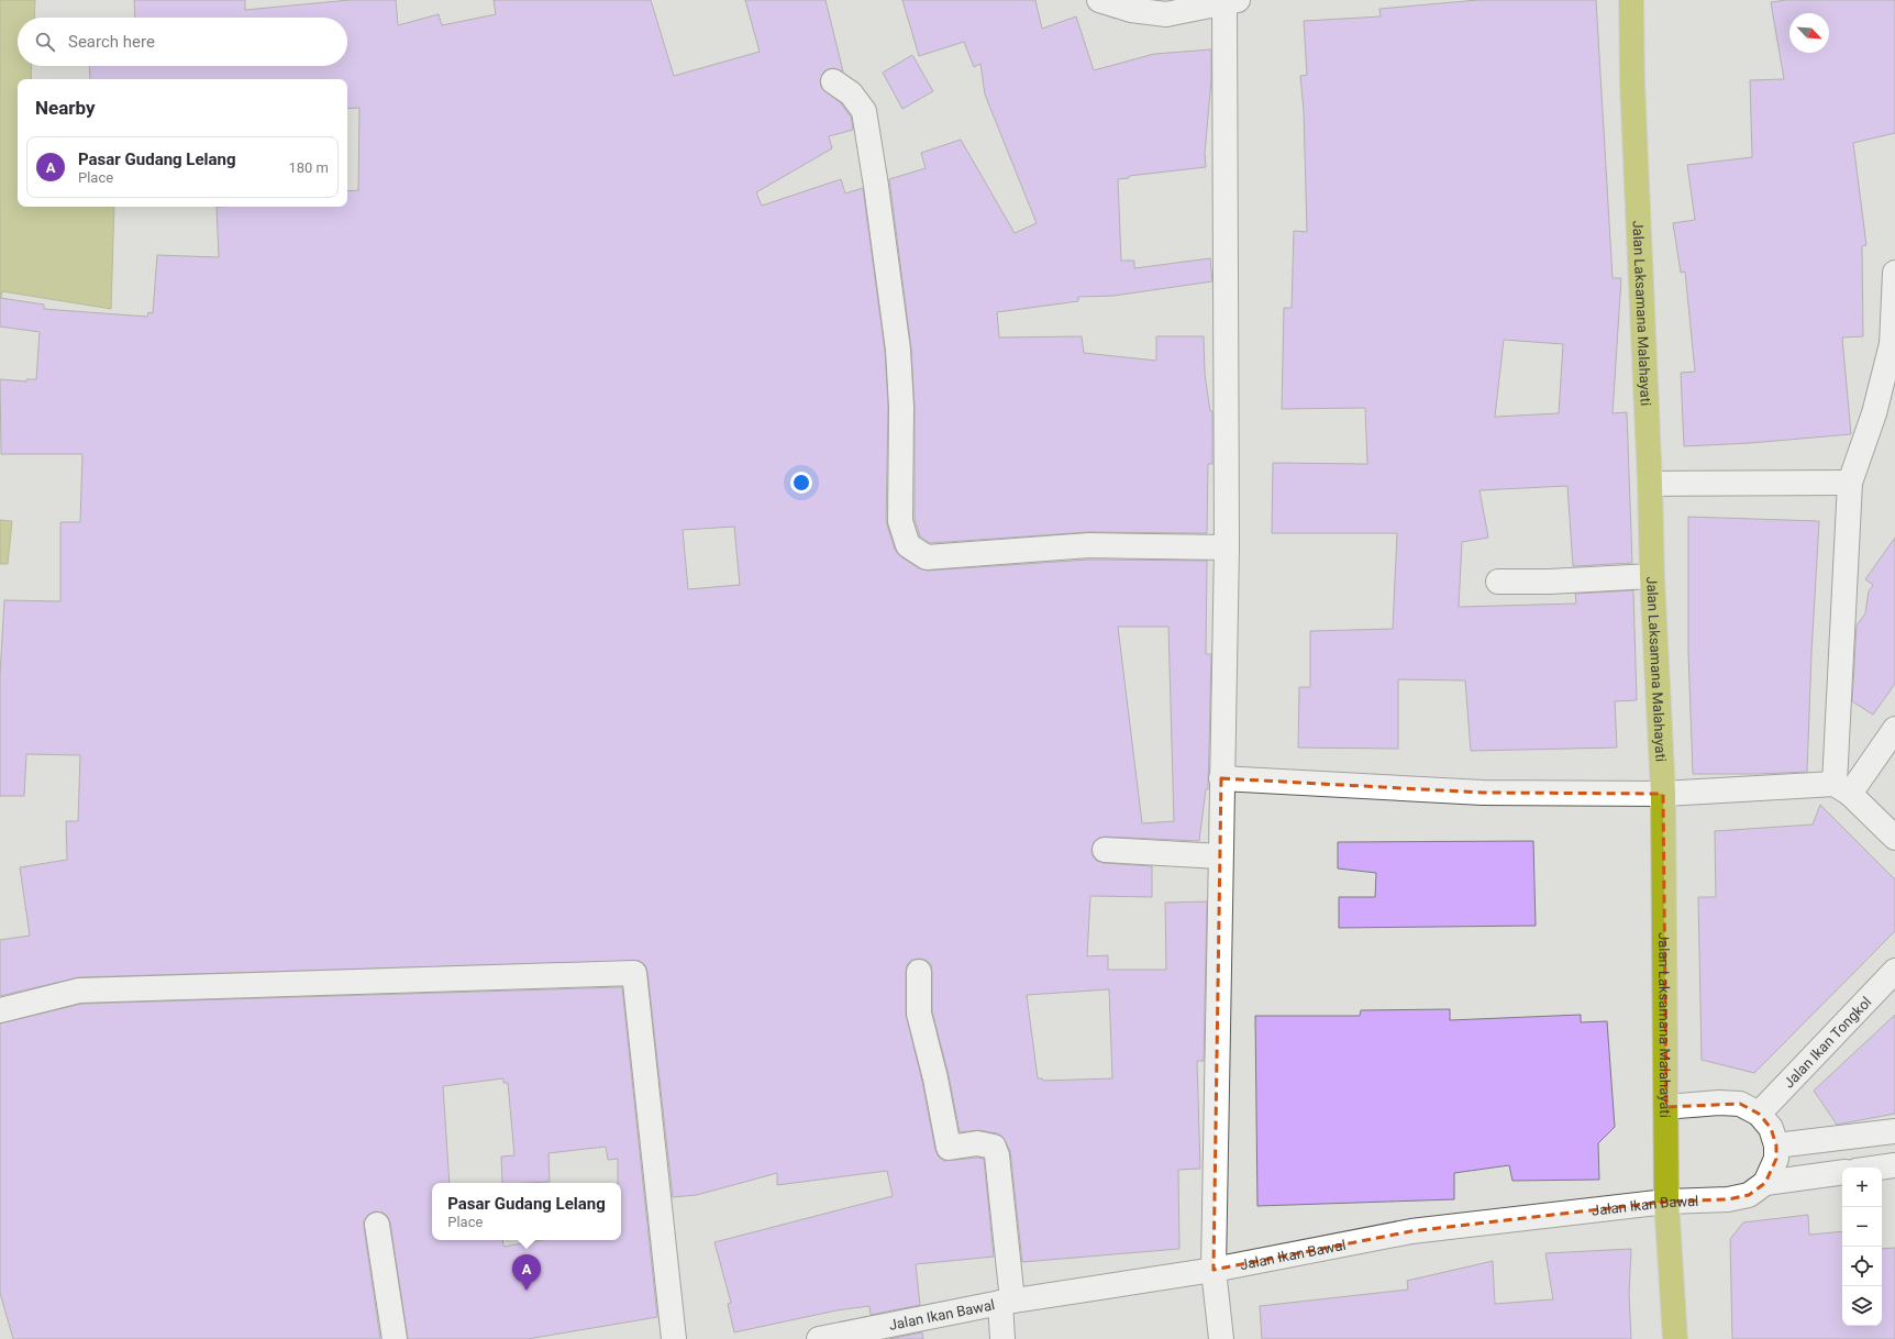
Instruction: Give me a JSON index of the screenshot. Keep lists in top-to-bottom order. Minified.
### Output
{"streets":{"highway":["Jalan Laksamana Malahayati"],"street":["Jalan Ikan Tongkol","Jalan Ikan Bawal"]},"crossings":[["Jalan Laksamana Malahayati","Jalan Ikan Tongkol"],["Jalan Laksamana Malahayati","Jalan Ikan Bawal"],["Jalan Ikan Tongkol","Jalan Ikan Bawal"]],"north":"bottom right","page":{"search":"Search here","heading":"Nearby","list":[{"mark":"A","name":"Pasar Gudang Lelang","note":"Place","value":"180 m"}],"map_buttons":["+","−"],"popup":["Pasar Gudang Lelang","Place"],"pins":"A"}}
